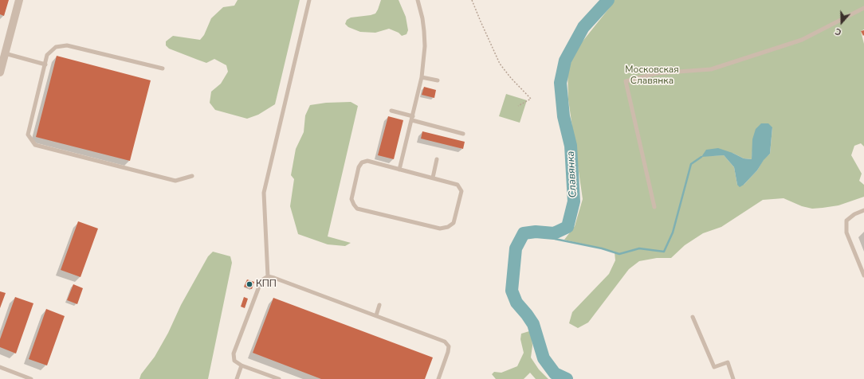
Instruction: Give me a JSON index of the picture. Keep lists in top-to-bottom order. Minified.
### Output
{"water":["Славянка"],"parks":["Московская Славянка"],"places":["КПП"],"north":"bottom"}
